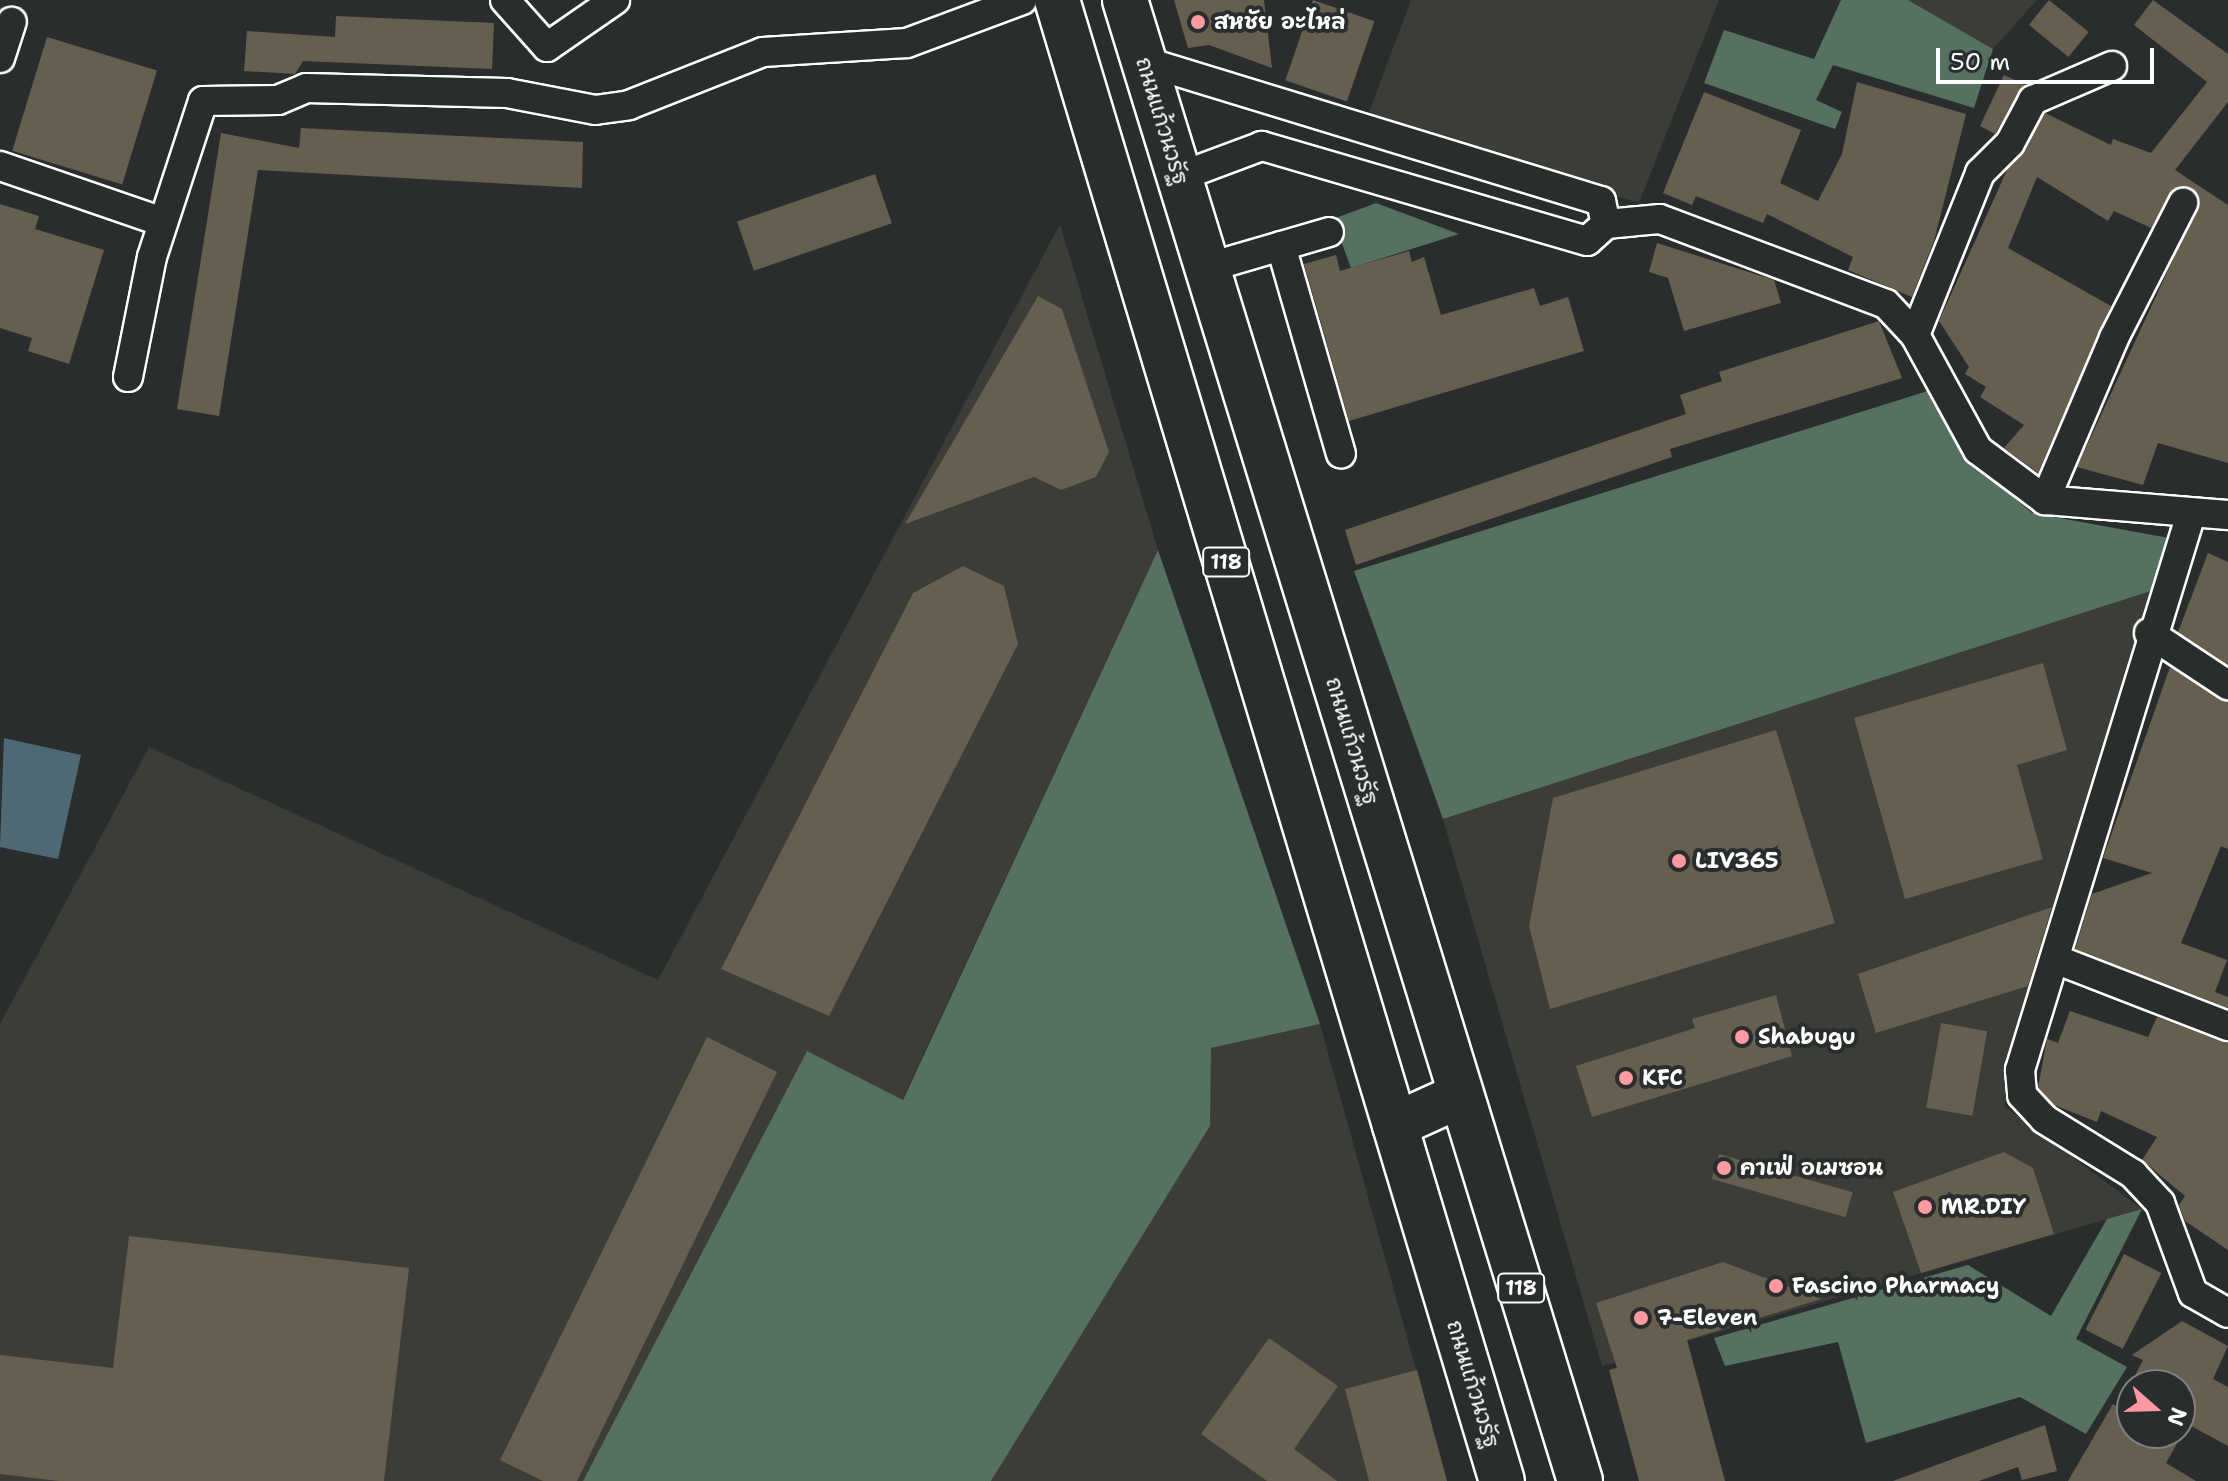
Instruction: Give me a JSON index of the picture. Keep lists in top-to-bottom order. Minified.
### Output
{"streets":{"main road":["ถนนแก้วนวรัฐ","118"]},"places":["สหชัย อะไหล่","LIV365","Shabugu","KFC","คาเฟ่ อเมซอน","MR.DIY","Fascino Pharmacy","7-Eleven"],"scale_bar":"50 m","north":"right"}
